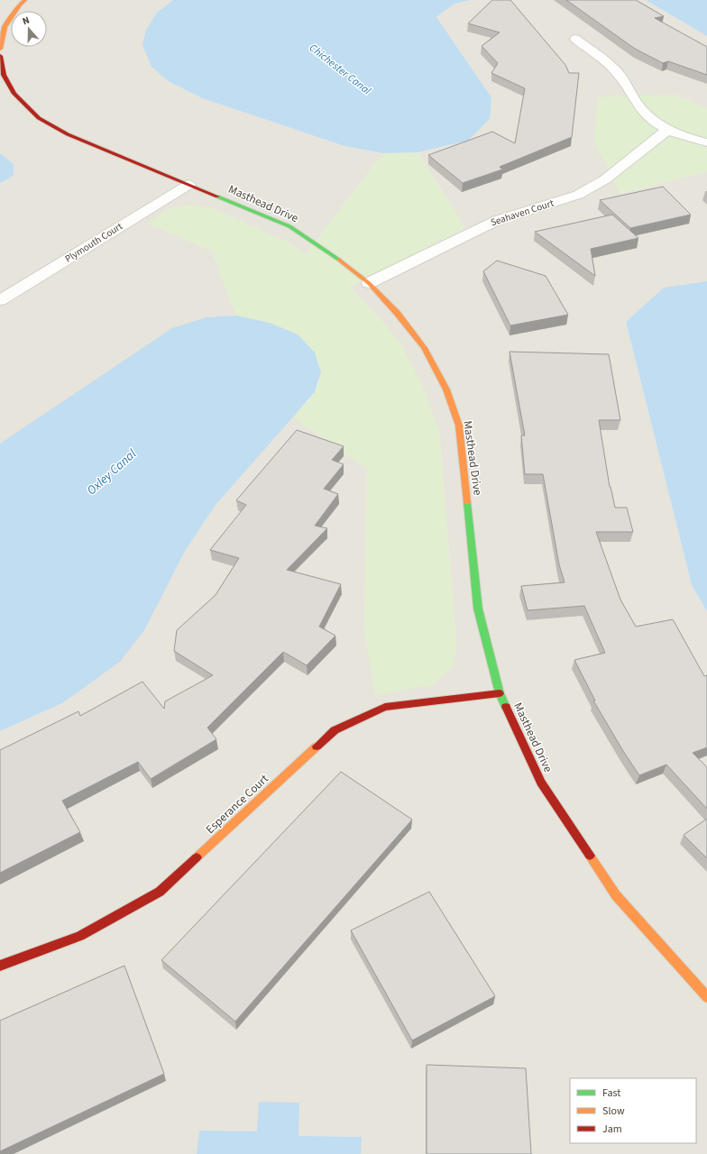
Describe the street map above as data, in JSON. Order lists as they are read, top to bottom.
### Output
{
  "streets": {
    "street": [
      "Masthead Drive",
      "Seahaven Court",
      "Plymouth Court",
      "Esperance Court"
    ]
  },
  "crossings": [
    ["Masthead Drive", "Seahaven Court"],
    ["Masthead Drive", "Plymouth Court"],
    ["Masthead Drive", "Esperance Court"]
  ],
  "water": ["Chichester Canal", "Oxley Canal"],
  "legend": ["Fast", "Slow", "Jam"],
  "north": "top"
}
